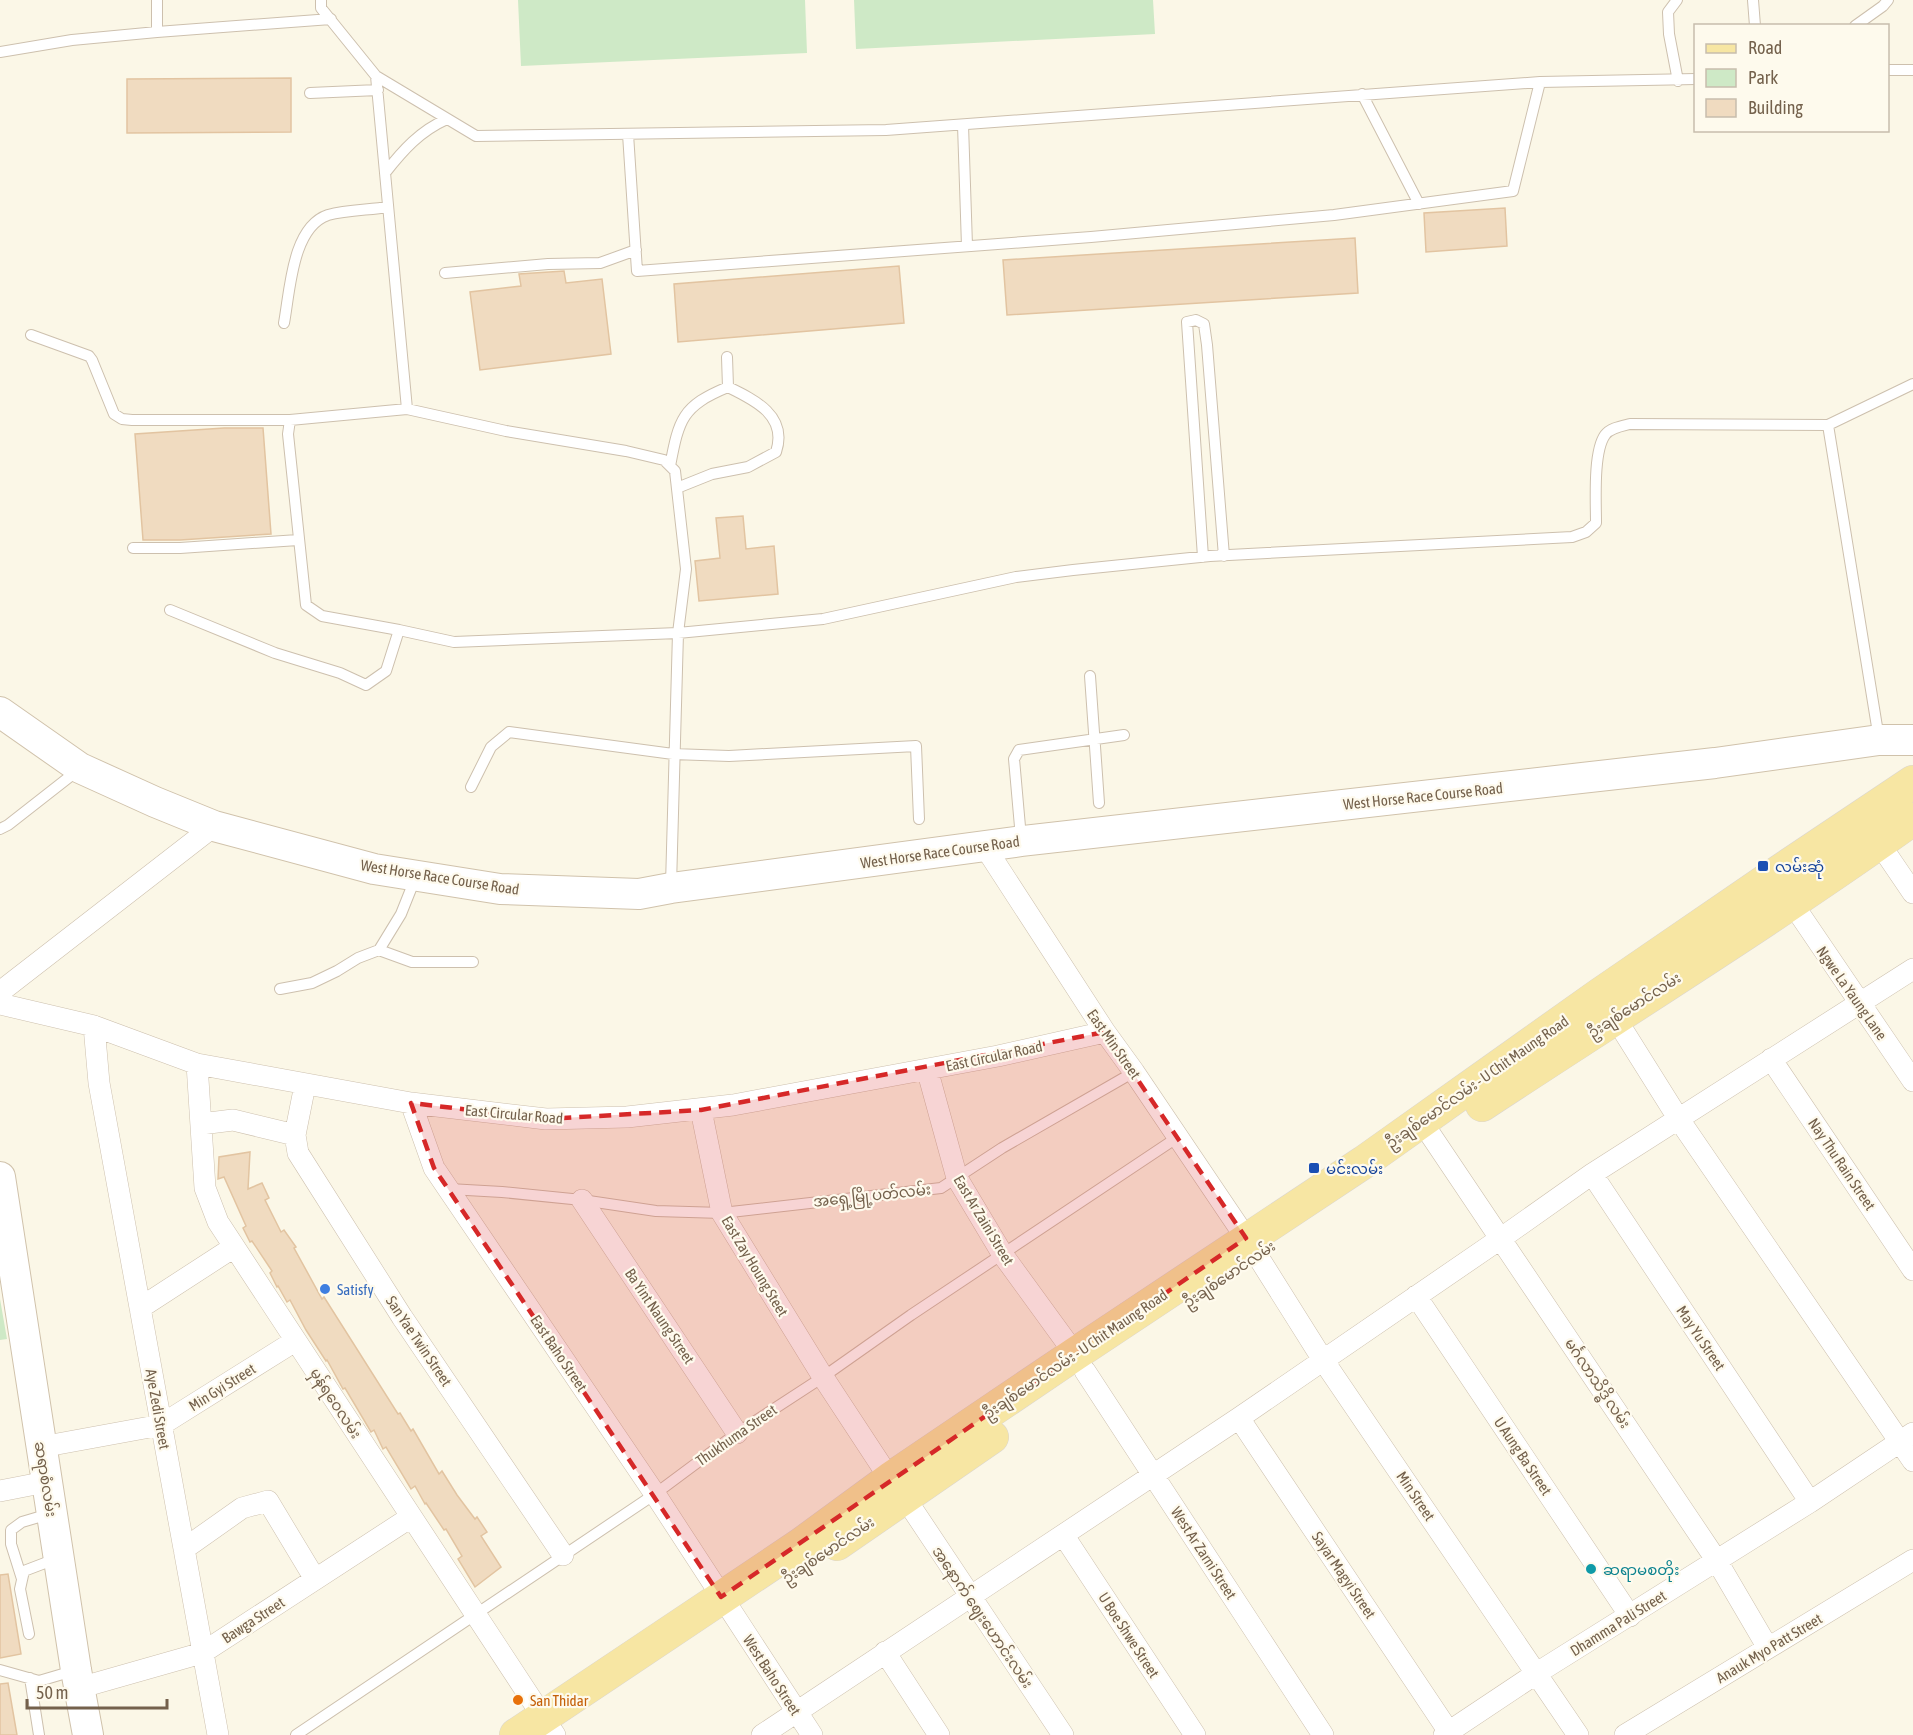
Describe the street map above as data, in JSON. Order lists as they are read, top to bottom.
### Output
{
  "streets": {
    "main road": ["ဦးချစ်မောင်လမ်း"],
    "street": [
      "West Horse Race Course Road",
      "Ngwe La Yaung Lane",
      "East Min Street",
      "East Circular Road",
      "Nay Thu Rain Street",
      "East Ar Zaini Street",
      "East Zay Houng Steet",
      "Ba Yint Naung Street",
      "May Yu Street",
      "San Yae Twin Street",
      "East Baho Street",
      "မင်္ဂလာသိဒ္ဓိ လမ်း",
      "Min Gyi Street",
      "မှန်ရဝေလမ်း",
      "Aye Zedi Street",
      "U Aung Ba Street",
      "ဆရာစံလမ်း",
      "Min Street",
      "West Ar Zarni Street",
      "Sayar Magyi Street",
      "အနောက် ဈေးဟောင်းလမ်း",
      "Bawga Street",
      "Dhamma Pali Street",
      "U Boe Shwe Street",
      "Anauk Myo Patt Street",
      "West Baho Street"
    ],
    "lane": ["အရှေ့မြို့ပတ်လမ်း", "Thukhuma Street"]
  },
  "crossings": [
    ["West Horse Race Course Road", "East Min Street"],
    ["Ngwe La Yaung Lane", "ဦးချစ်မောင်လမ်း"],
    ["ဦးချစ်မောင်လမ်း", "East Min Street"],
    ["ဦးချစ်မောင်လမ်း", "East Ar Zaini Street"],
    ["ဦးချစ်မောင်လမ်း", "East Zay Houng Steet"],
    ["ဦးချစ်မောင်လမ်း", "East Baho Street"],
    ["ဦးချစ်မောင်လမ်း", "မင်္ဂလာသိဒ္ဓိ လမ်း"],
    ["ဦးချစ်မောင်လမ်း", "မှန်ရဝေလမ်း"],
    ["ဦးချစ်မောင်လမ်း", "Min Street"],
    ["ဦးချစ်မောင်လမ်း", "West Ar Zarni Street"],
    ["ဦးချစ်မောင်လမ်း", "အနောက် ဈေးဟောင်းလမ်း"],
    ["ဦးချစ်မောင်လမ်း", "West Baho Street"],
    ["East Min Street", "East Circular Road"],
    ["East Min Street", "အရှေ့မြို့ပတ်လမ်း"],
    ["East Min Street", "Thukhuma Street"],
    ["East Min Street", "Min Street"],
    ["East Circular Road", "East Ar Zaini Street"],
    ["East Circular Road", "East Zay Houng Steet"],
    ["East Circular Road", "San Yae Twin Street"],
    ["East Circular Road", "East Baho Street"],
    ["East Circular Road", "မှန်ရဝေလမ်း"],
    ["East Circular Road", "Aye Zedi Street"],
    ["အရှေ့မြို့ပတ်လမ်း", "East Ar Zaini Street"],
    ["အရှေ့မြို့ပတ်လမ်း", "East Zay Houng Steet"],
    ["အရှေ့မြို့ပတ်လမ်း", "Ba Yint Naung Street"],
    ["အရှေ့မြို့ပတ်လမ်း", "East Baho Street"],
    ["East Ar Zaini Street", "Thukhuma Street"],
    ["East Ar Zaini Street", "West Ar Zarni Street"],
    ["East Zay Houng Steet", "Thukhuma Street"],
    ["East Zay Houng Steet", "အနောက် ဈေးဟောင်းလမ်း"],
    ["Ba Yint Naung Street", "Thukhuma Street"],
    ["May Yu Street", "Dhamma Pali Street"],
    ["San Yae Twin Street", "Thukhuma Street"],
    ["East Baho Street", "Thukhuma Street"],
    ["East Baho Street", "West Baho Street"],
    ["မင်္ဂလာသိဒ္ဓိ လမ်း", "Dhamma Pali Street"],
    ["မင်္ဂလာသိဒ္ဓိ လမ်း", "Anauk Myo Patt Street"],
    ["Min Gyi Street", "မှန်ရဝေလမ်း"],
    ["Min Gyi Street", "Aye Zedi Street"],
    ["Min Gyi Street", "ဆရာစံလမ်း"],
    ["မှန်ရဝေလမ်း", "Thukhuma Street"],
    ["မှန်ရဝေလမ်း", "Bawga Street"],
    ["Aye Zedi Street", "Bawga Street"],
    ["U Aung Ba Street", "Dhamma Pali Street"],
    ["ဆရာစံလမ်း", "Bawga Street"],
    ["Min Street", "Dhamma Pali Street"],
    ["Sayar Magyi Street", "Dhamma Pali Street"]
  ],
  "places": {
    "transit": ["လမ်းဆုံ", "မင်းလမ်း"],
    "other": ["Satisfy", "ဆရာမစတိုး", "San Thidar"]
  },
  "legend": ["Road", "Park", "Building"],
  "scale_bar": "50 m"
}
